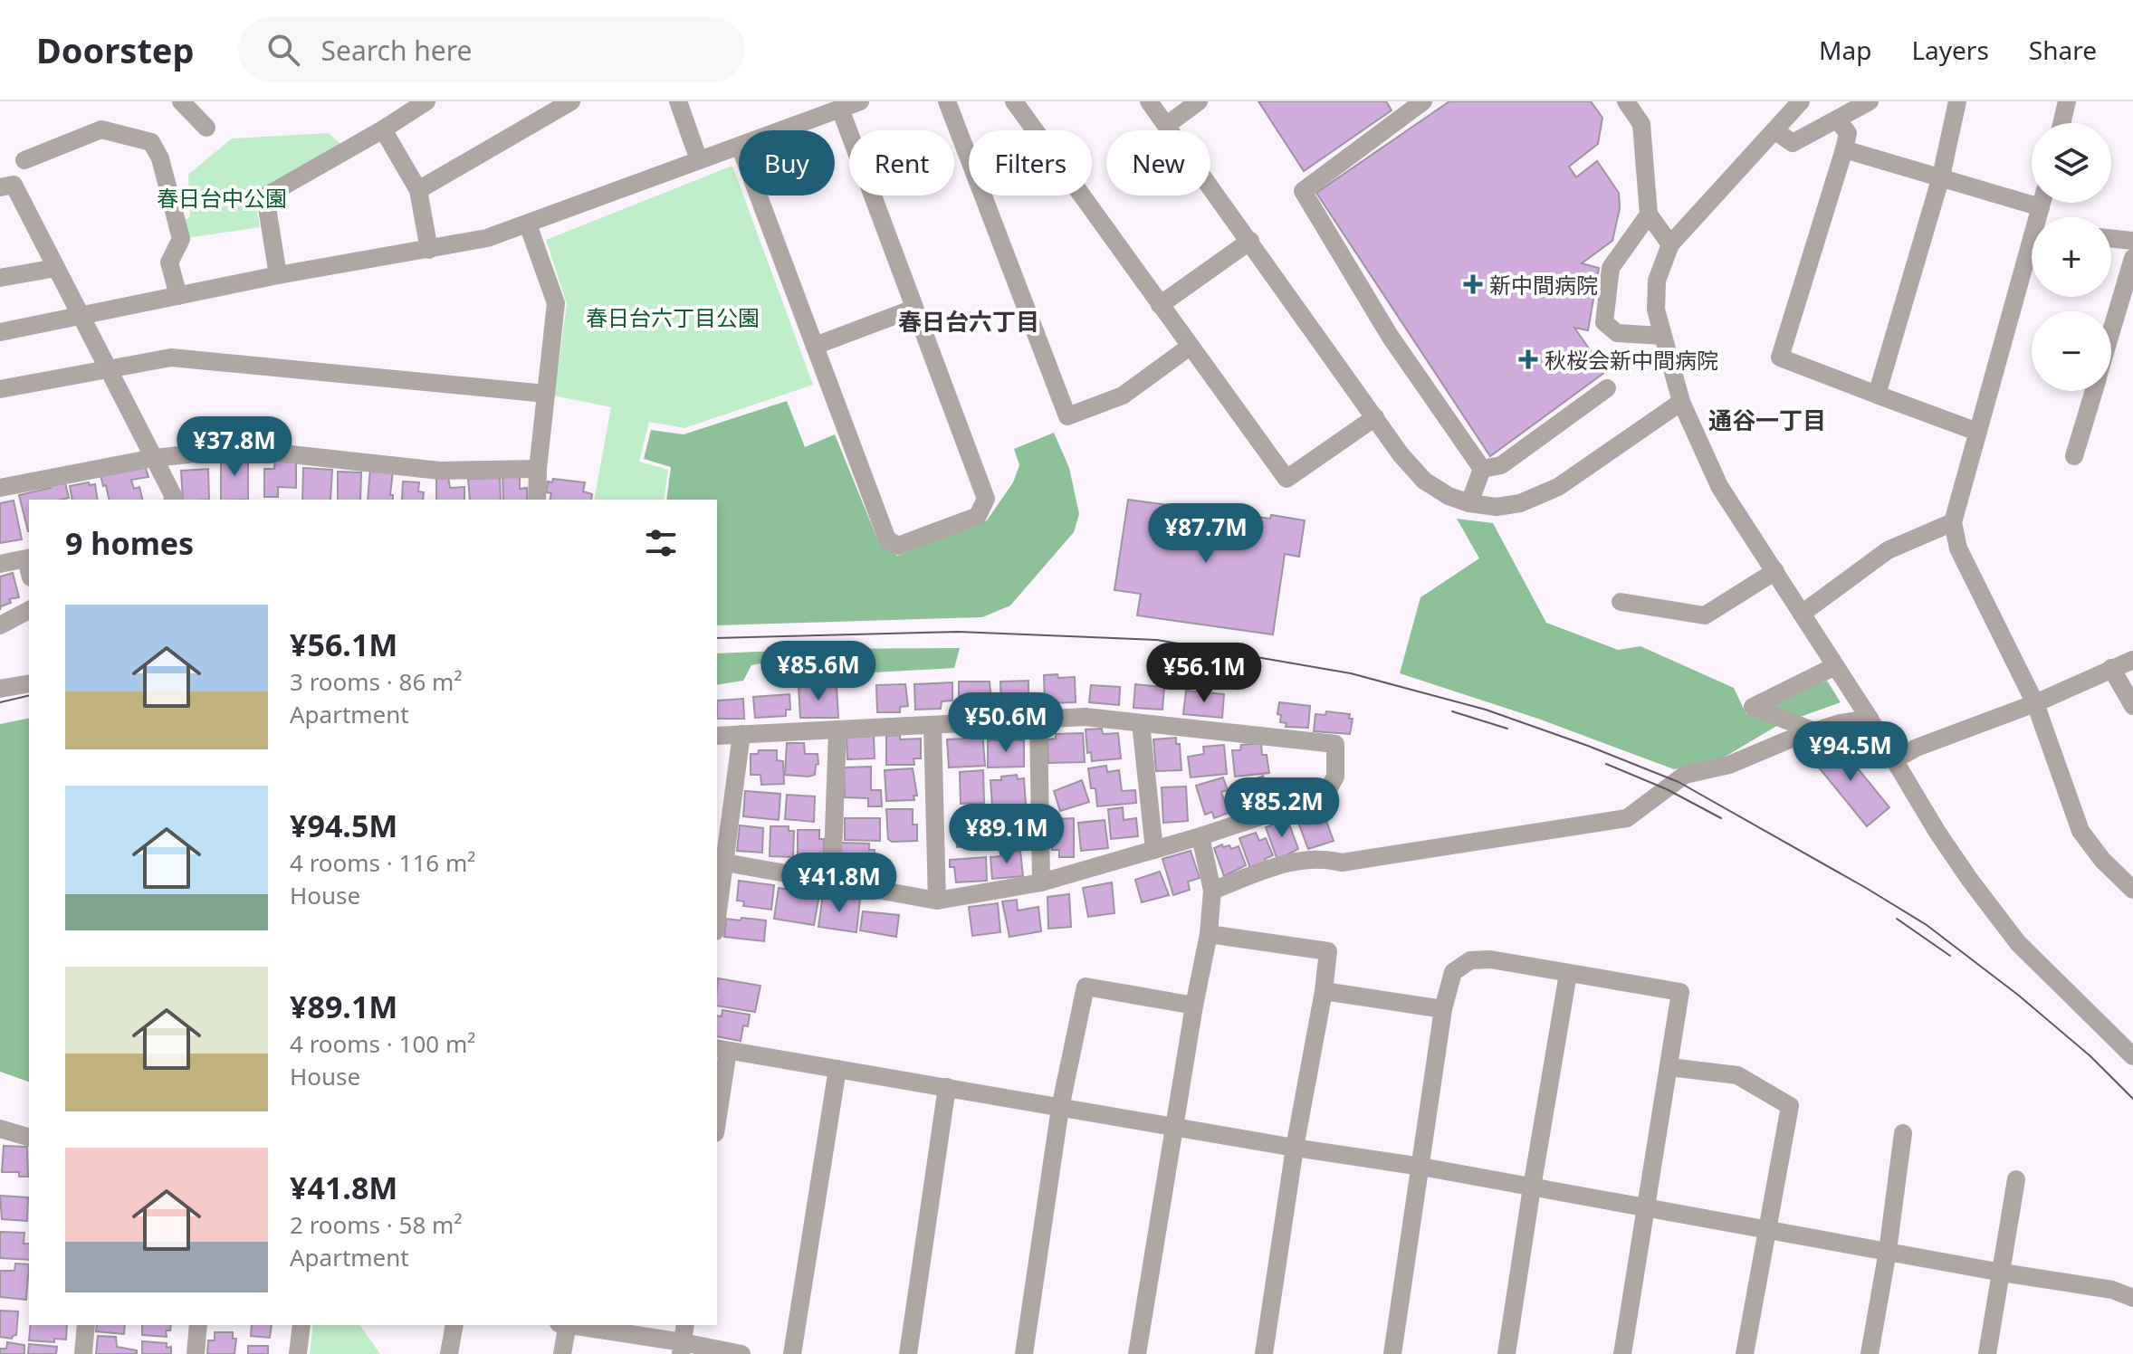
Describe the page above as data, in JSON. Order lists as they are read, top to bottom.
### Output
{
  "districts": ["春日台六丁目", "通谷一丁目"],
  "parks": ["春日台中公園", "春日台六丁目公園"],
  "places": {
    "health": ["新中間病院", "秋桜会新中間病院"]
  },
  "page": {
    "header": "Doorstep",
    "search": "Search here",
    "nav": ["Map", "Layers", "Share"],
    "map_buttons": ["+", "−"],
    "chip": [
      "Buy",
      "Rent",
      "Filters",
      "New"
    ],
    "price": [
      "¥37.8M",
      "¥87.7M",
      "¥85.6M",
      "¥56.1M",
      "¥50.6M",
      "¥94.5M",
      "¥85.2M",
      "¥89.1M",
      "¥41.8M"
    ],
    "heading": "9 homes",
    "list": [
      {
        "name": "¥56.1M",
        "note": "3 rooms · 86 m² · Apartment"
      },
      {
        "name": "¥94.5M",
        "note": "4 rooms · 116 m² · House"
      },
      {
        "name": "¥89.1M",
        "note": "4 rooms · 100 m² · House"
      },
      {
        "name": "¥41.8M",
        "note": "2 rooms · 58 m² · Apartment"
      }
    ]
  }
}
